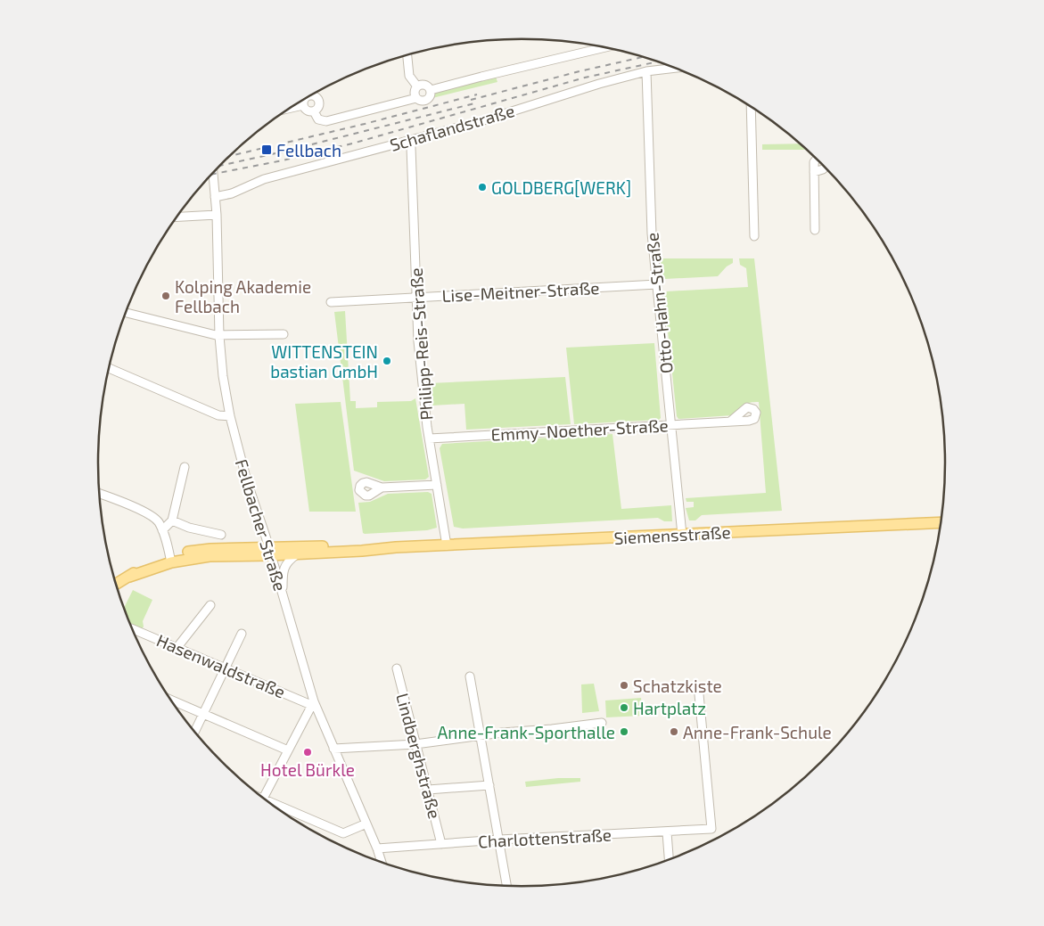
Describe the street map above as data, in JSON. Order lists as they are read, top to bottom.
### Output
{
  "streets": {
    "main road": ["Siemensstraße"],
    "street": [
      "Schaflandstraße",
      "Lise-Meitner-Straße",
      "Otto-Hahn-Straße",
      "Philipp-Reis-Straße",
      "Emmy-Noether-Straße",
      "Fellbacher Straße",
      "Hasenwaldstraße",
      "Lindberghstraße",
      "Charlottenstraße"
    ]
  },
  "crossings": [
    ["Schaflandstraße", "Otto-Hahn-Straße"],
    ["Schaflandstraße", "Philipp-Reis-Straße"],
    ["Schaflandstraße", "Fellbacher Straße"],
    ["Lise-Meitner-Straße", "Otto-Hahn-Straße"],
    ["Lise-Meitner-Straße", "Philipp-Reis-Straße"],
    ["Otto-Hahn-Straße", "Emmy-Noether-Straße"],
    ["Otto-Hahn-Straße", "Siemensstraße"],
    ["Philipp-Reis-Straße", "Emmy-Noether-Straße"],
    ["Philipp-Reis-Straße", "Siemensstraße"],
    ["Fellbacher Straße", "Siemensstraße"],
    ["Fellbacher Straße", "Hasenwaldstraße"],
    ["Fellbacher Straße", "Charlottenstraße"],
    ["Lindberghstraße", "Charlottenstraße"]
  ],
  "places": {
    "transit": ["Fellbach"],
    "other": [
      "GOLDBERG[WERK]",
      "Kolping Akademie Fellbach",
      "WITTENSTEIN bastian GmbH",
      "Schatzkiste",
      "Hartplatz",
      "Anne-Frank-Sporthalle",
      "Anne-Frank-Schule",
      "Hotel Bürkle"
    ]
  }
}
